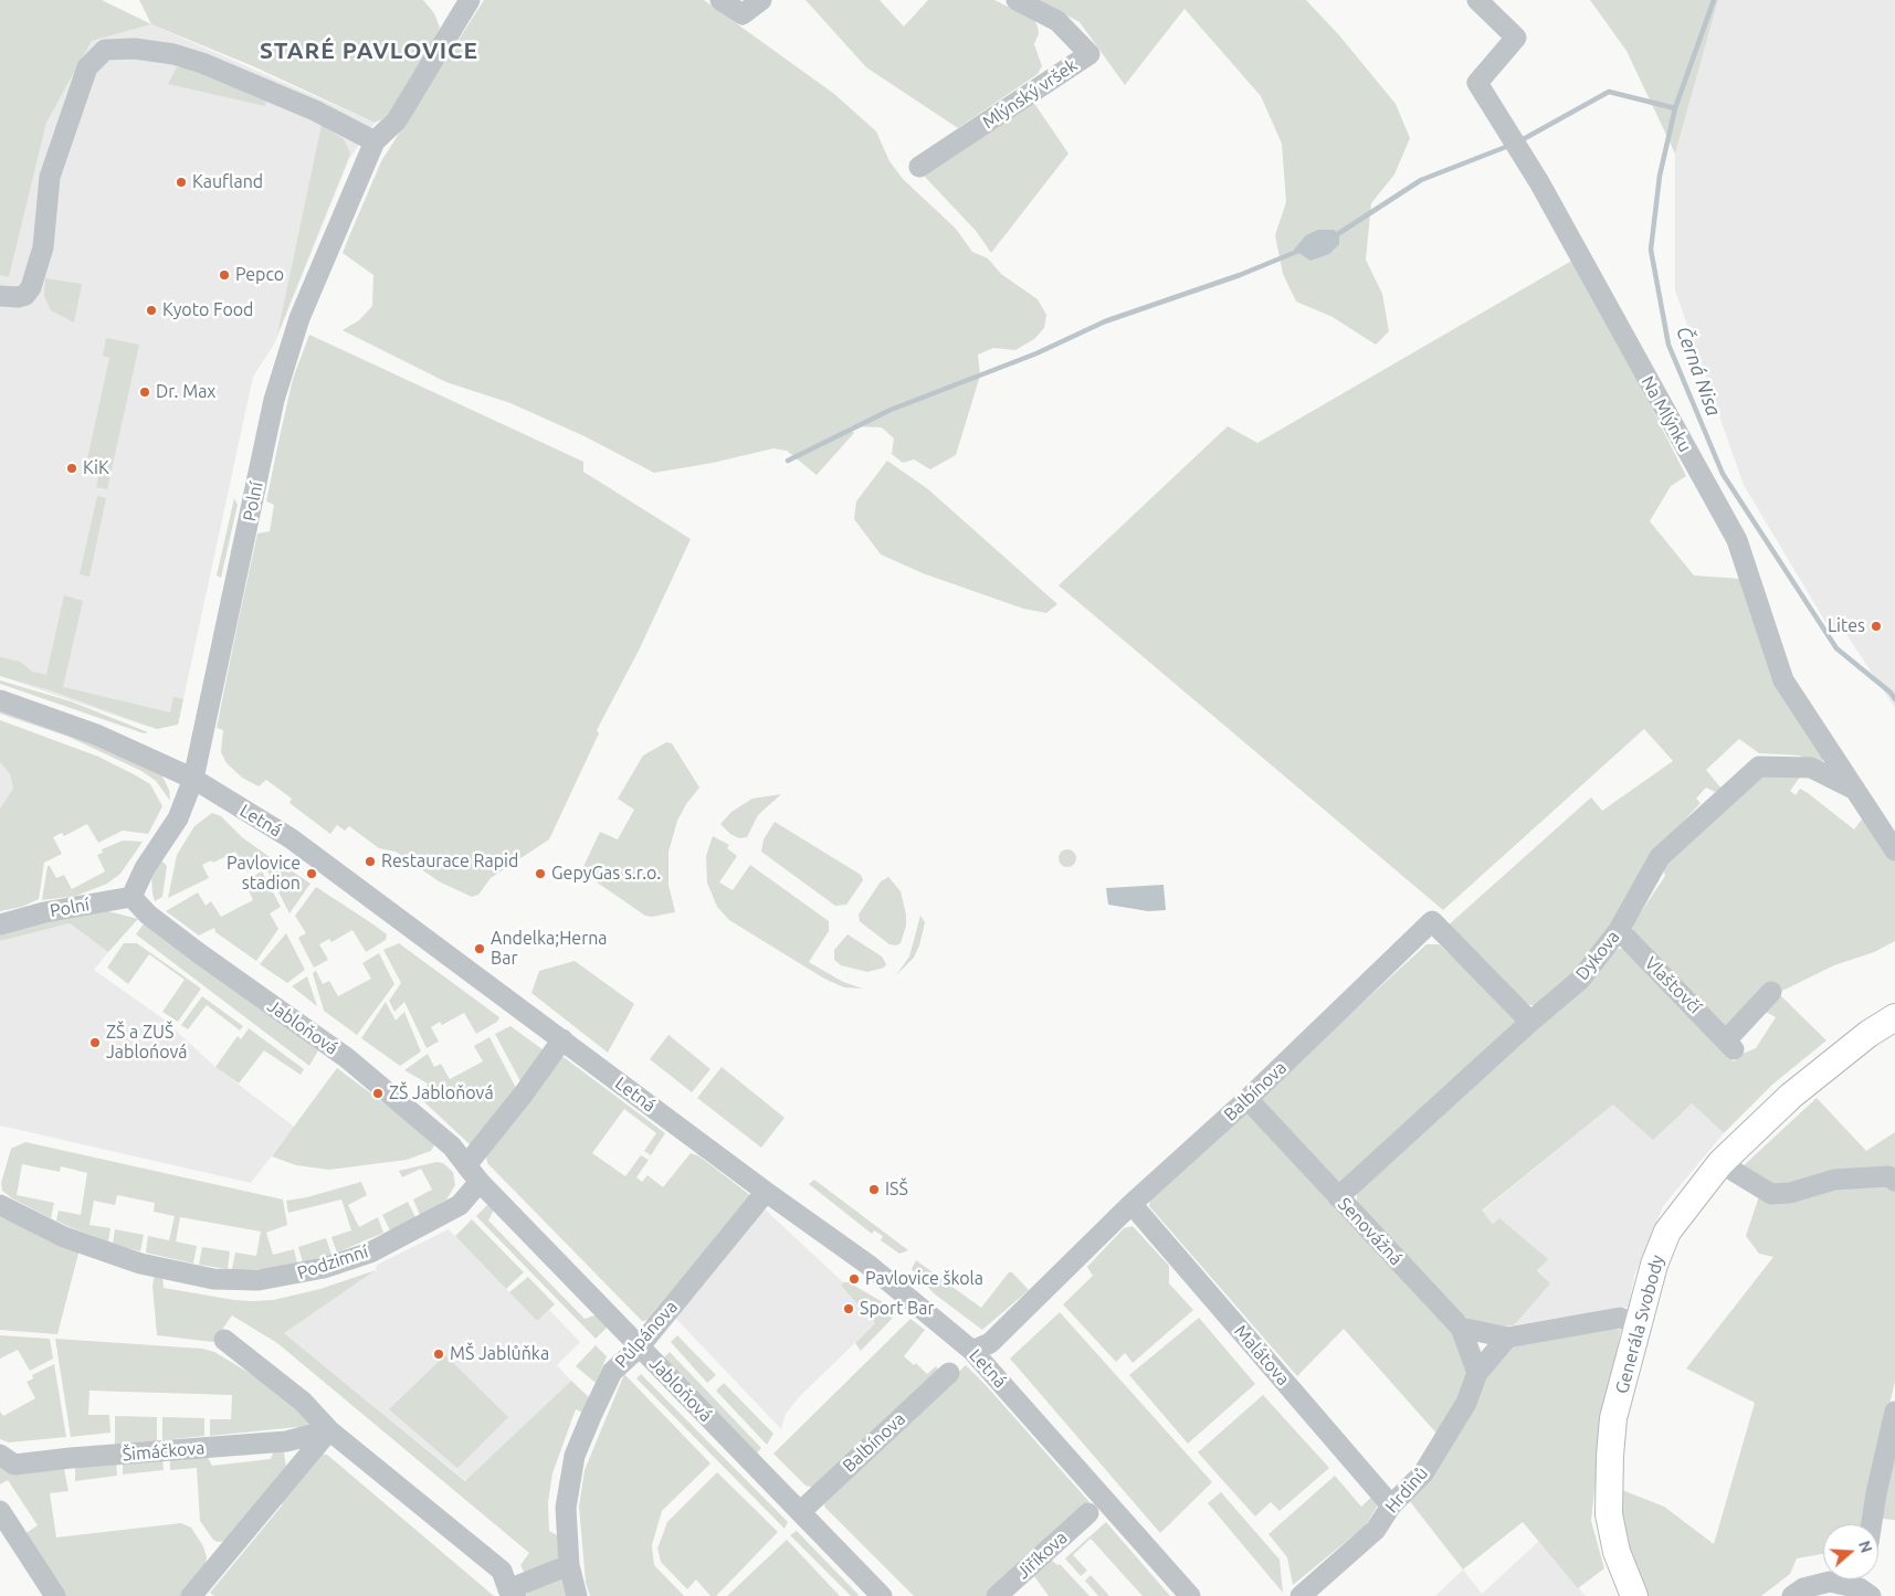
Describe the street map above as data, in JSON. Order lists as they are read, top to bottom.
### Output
{
  "streets": {
    "main road": ["Generála Svobody"],
    "street": [
      "Mlýnský vršek",
      "Na Mlýnku",
      "Polní",
      "Letná",
      "Dykova",
      "Vlaštovčí",
      "Jabloňová",
      "Balbínova",
      "Senovážná",
      "Podzimní",
      "Půlpánova",
      "Malátova",
      "Šimáčkova",
      "Hrdinů",
      "Jiříkova"
    ]
  },
  "crossings": [
    ["Na Mlýnku", "Dykova"],
    ["Polní", "Letná"],
    ["Polní", "Jabloňová"],
    ["Letná", "Balbínova"],
    ["Letná", "Půlpánova"],
    ["Dykova", "Vlaštovčí"],
    ["Dykova", "Balbínova"],
    ["Dykova", "Senovážná"],
    ["Jabloňová", "Balbínova"],
    ["Jabloňová", "Podzimní"],
    ["Jabloňová", "Půlpánova"],
    ["Balbínova", "Senovážná"],
    ["Balbínova", "Malátova"],
    ["Senovážná", "Hrdinů"],
    ["Malátova", "Hrdinů"]
  ],
  "districts": ["STARÉ PAVLOVICE"],
  "water": ["Černá Nisa"],
  "places": [
    "Kaufland",
    "Pepco",
    "Kyoto Food",
    "Dr. Max",
    "KiK",
    "Lites",
    "Restaurace Rapid",
    "Pavlovice stadion",
    "GepyGas s.r.o.",
    "Andelka;Herna Bar",
    "ZŠ a ZUŠ Jablońová",
    "ZŠ Jabloňová",
    "ISŠ",
    "Pavlovice škola",
    "Sport Bar",
    "MŠ Jablůňka"
  ],
  "north": "right"
}
